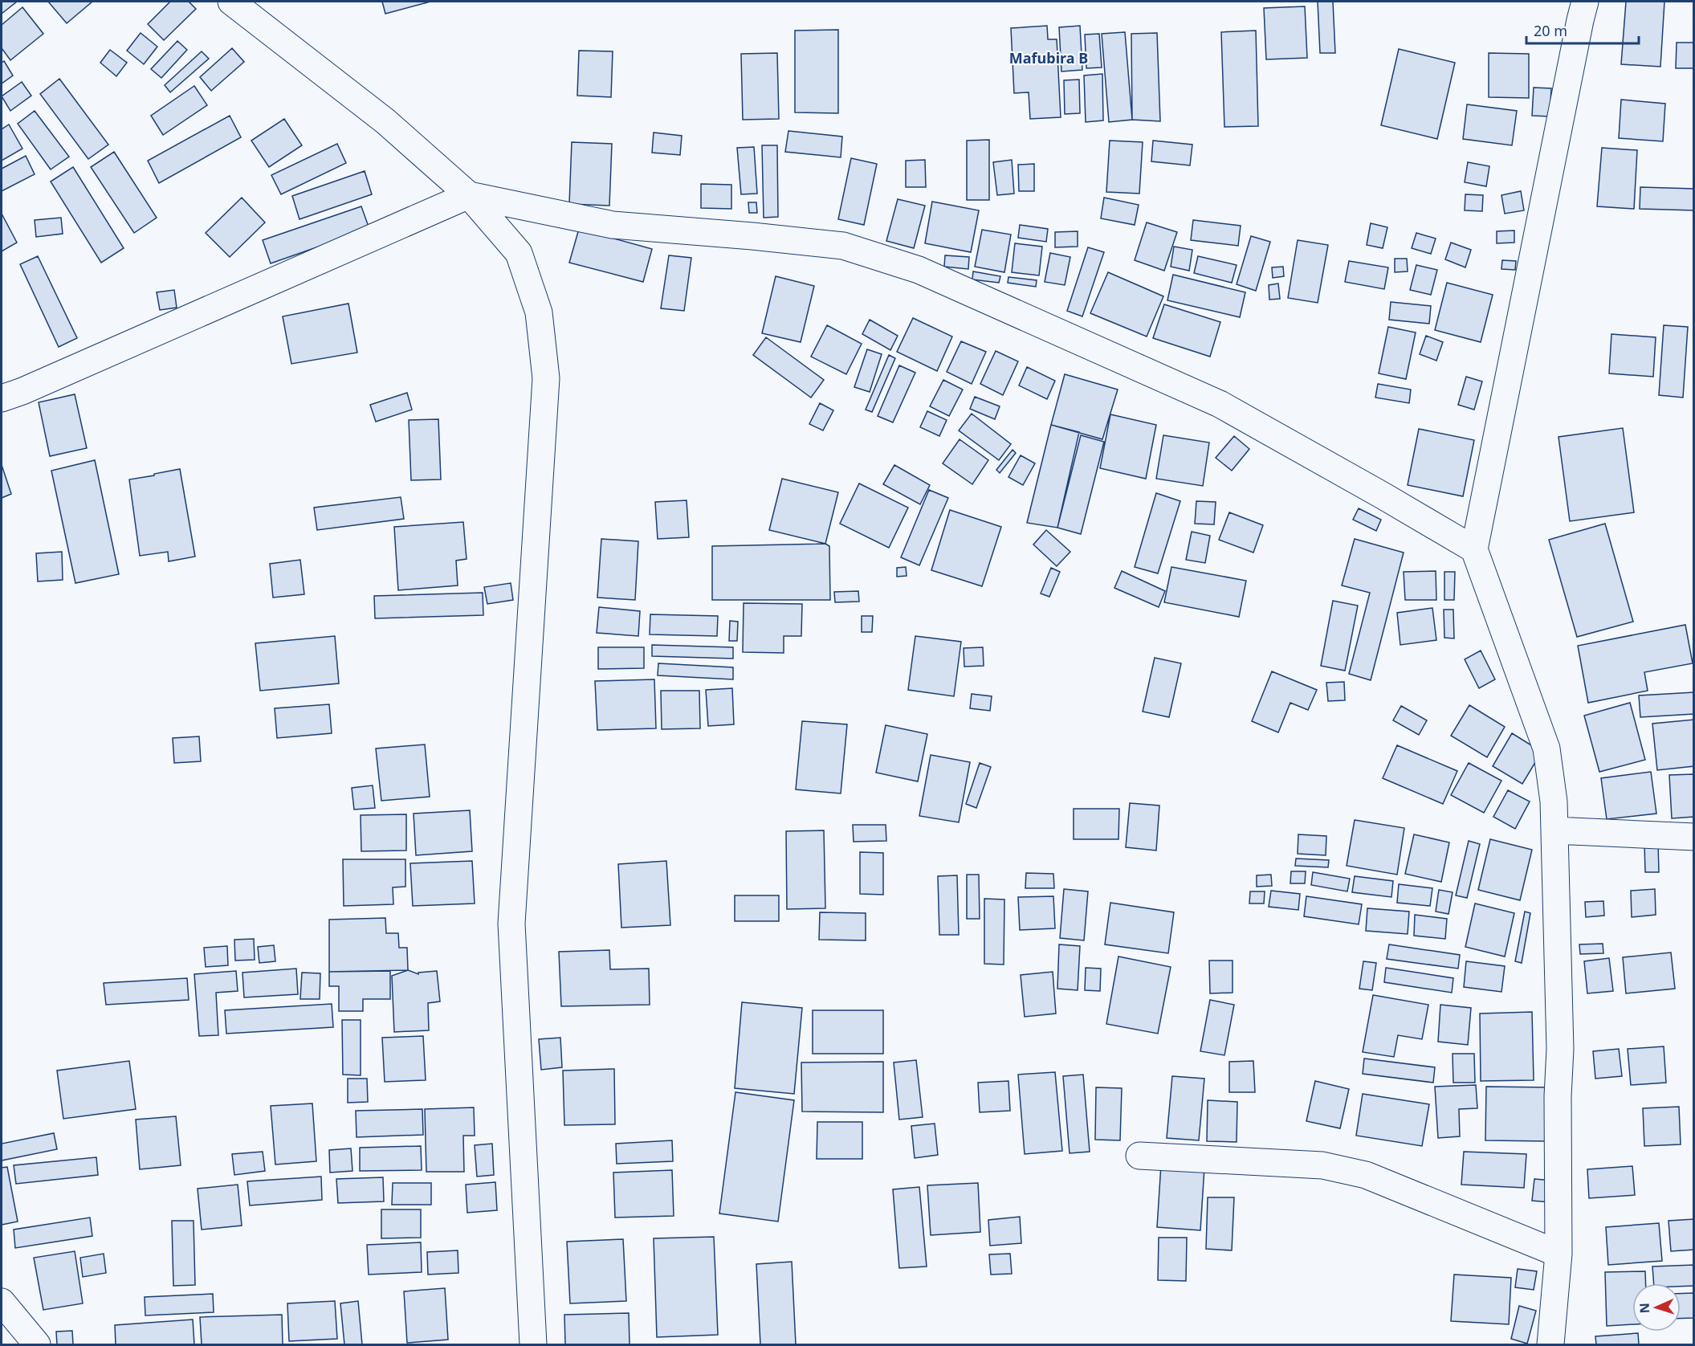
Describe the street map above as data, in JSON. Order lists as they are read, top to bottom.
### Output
{
  "districts": ["Mafubira B"],
  "scale_bar": "20 m",
  "north": "left"
}
